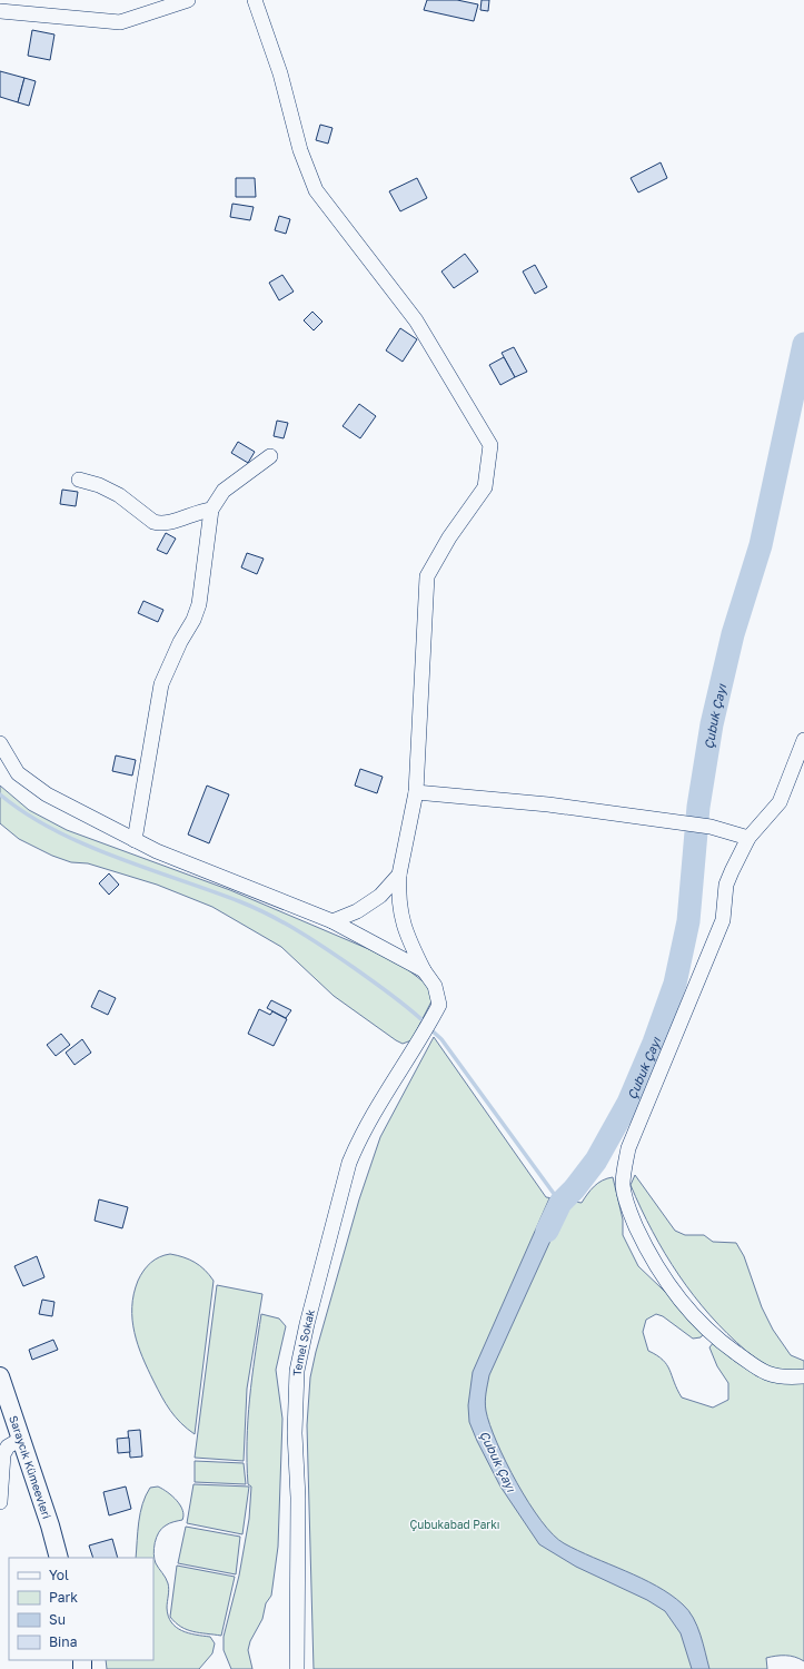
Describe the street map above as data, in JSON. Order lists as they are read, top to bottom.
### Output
{
  "streets": {
    "main road": ["Saraycık Kümeevleri"],
    "street": ["Temel Sokak"]
  },
  "water": ["Çubuk Çayı"],
  "parks": ["Çubukabad Parkı"],
  "legend": [
    "Yol",
    "Park",
    "Su",
    "Bina"
  ]
}
